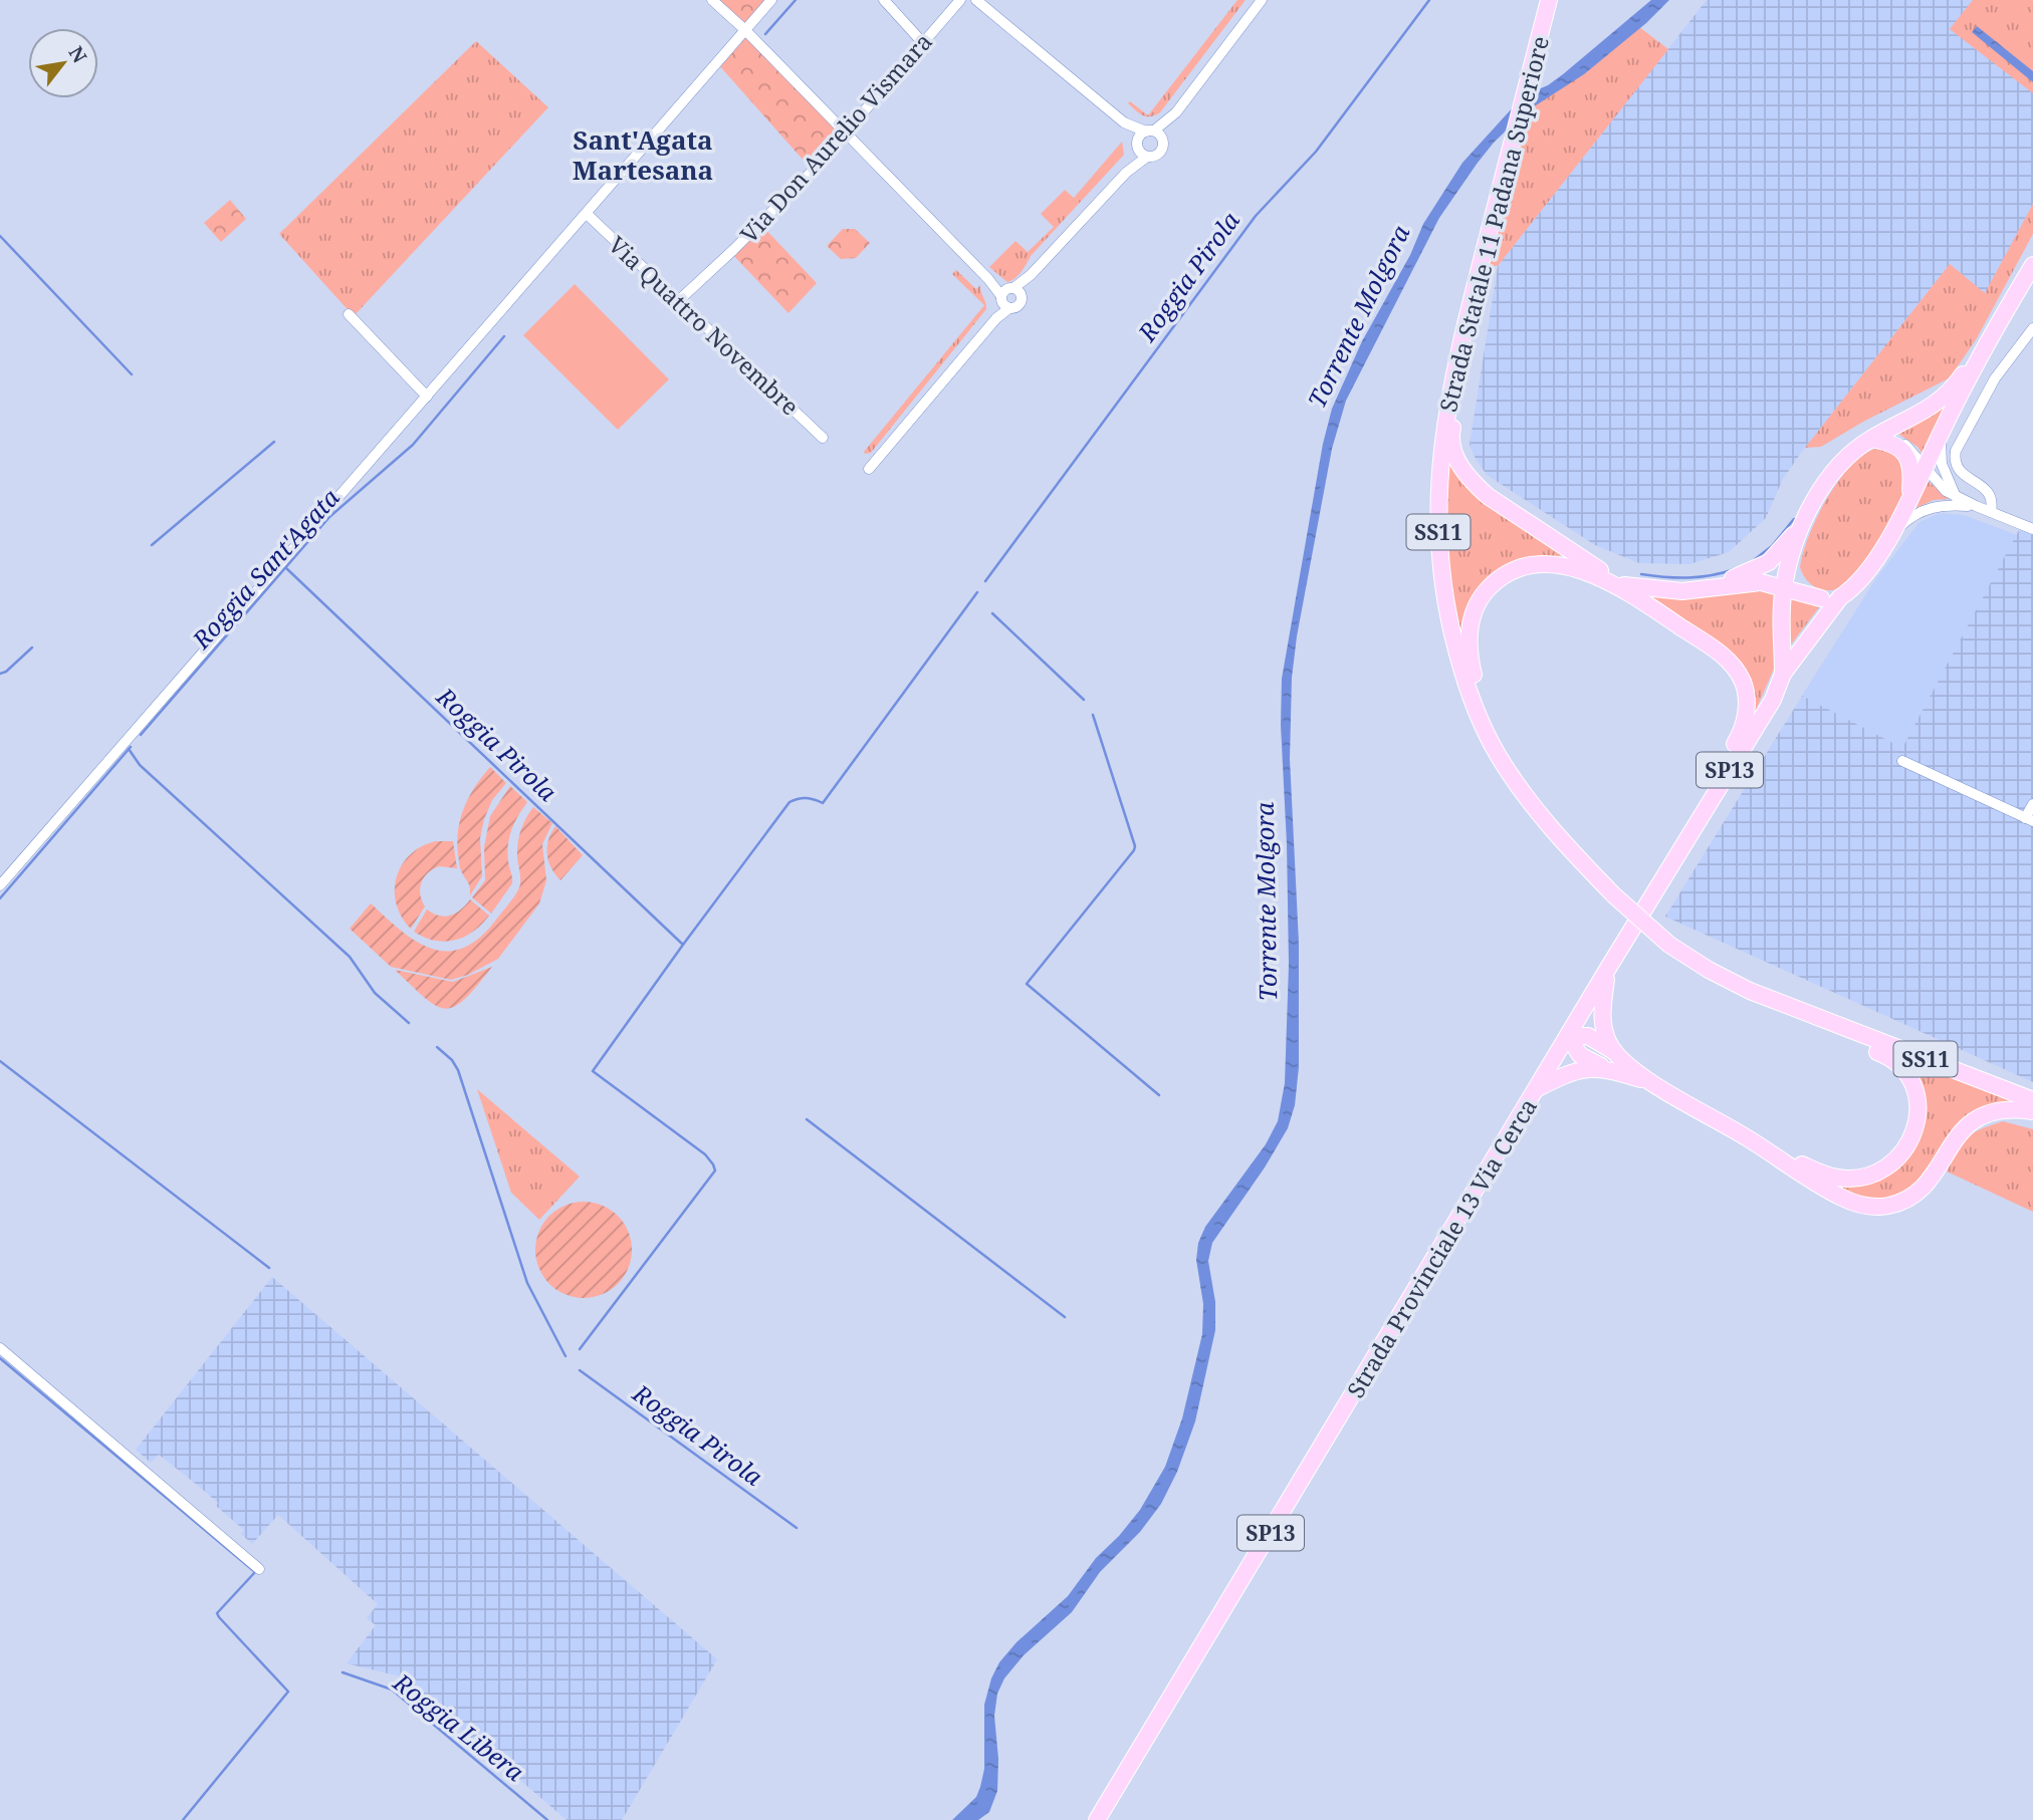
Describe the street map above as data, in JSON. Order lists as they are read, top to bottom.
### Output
{
  "streets": {
    "main road": [
      "Strada Statale 11 Padana Superiore",
      "SS11",
      "SP13",
      "Strada Provinciale 13 Via Cerca"
    ],
    "street": ["Via Don Aurelio Vismara", "Via Quattro Novembre"]
  },
  "crossings": [
    ["Via Don Aurelio Vismara", "Via Quattro Novembre"],
    ["SP13", "Strada Provinciale 13 Via Cerca"]
  ],
  "districts": ["Sant'Agata Martesana"],
  "water": [
    "Roggia Pirola",
    "Torrente Molgora",
    "Roggia Sant'Agata",
    "Roggia Libera"
  ],
  "north": "top right"
}
